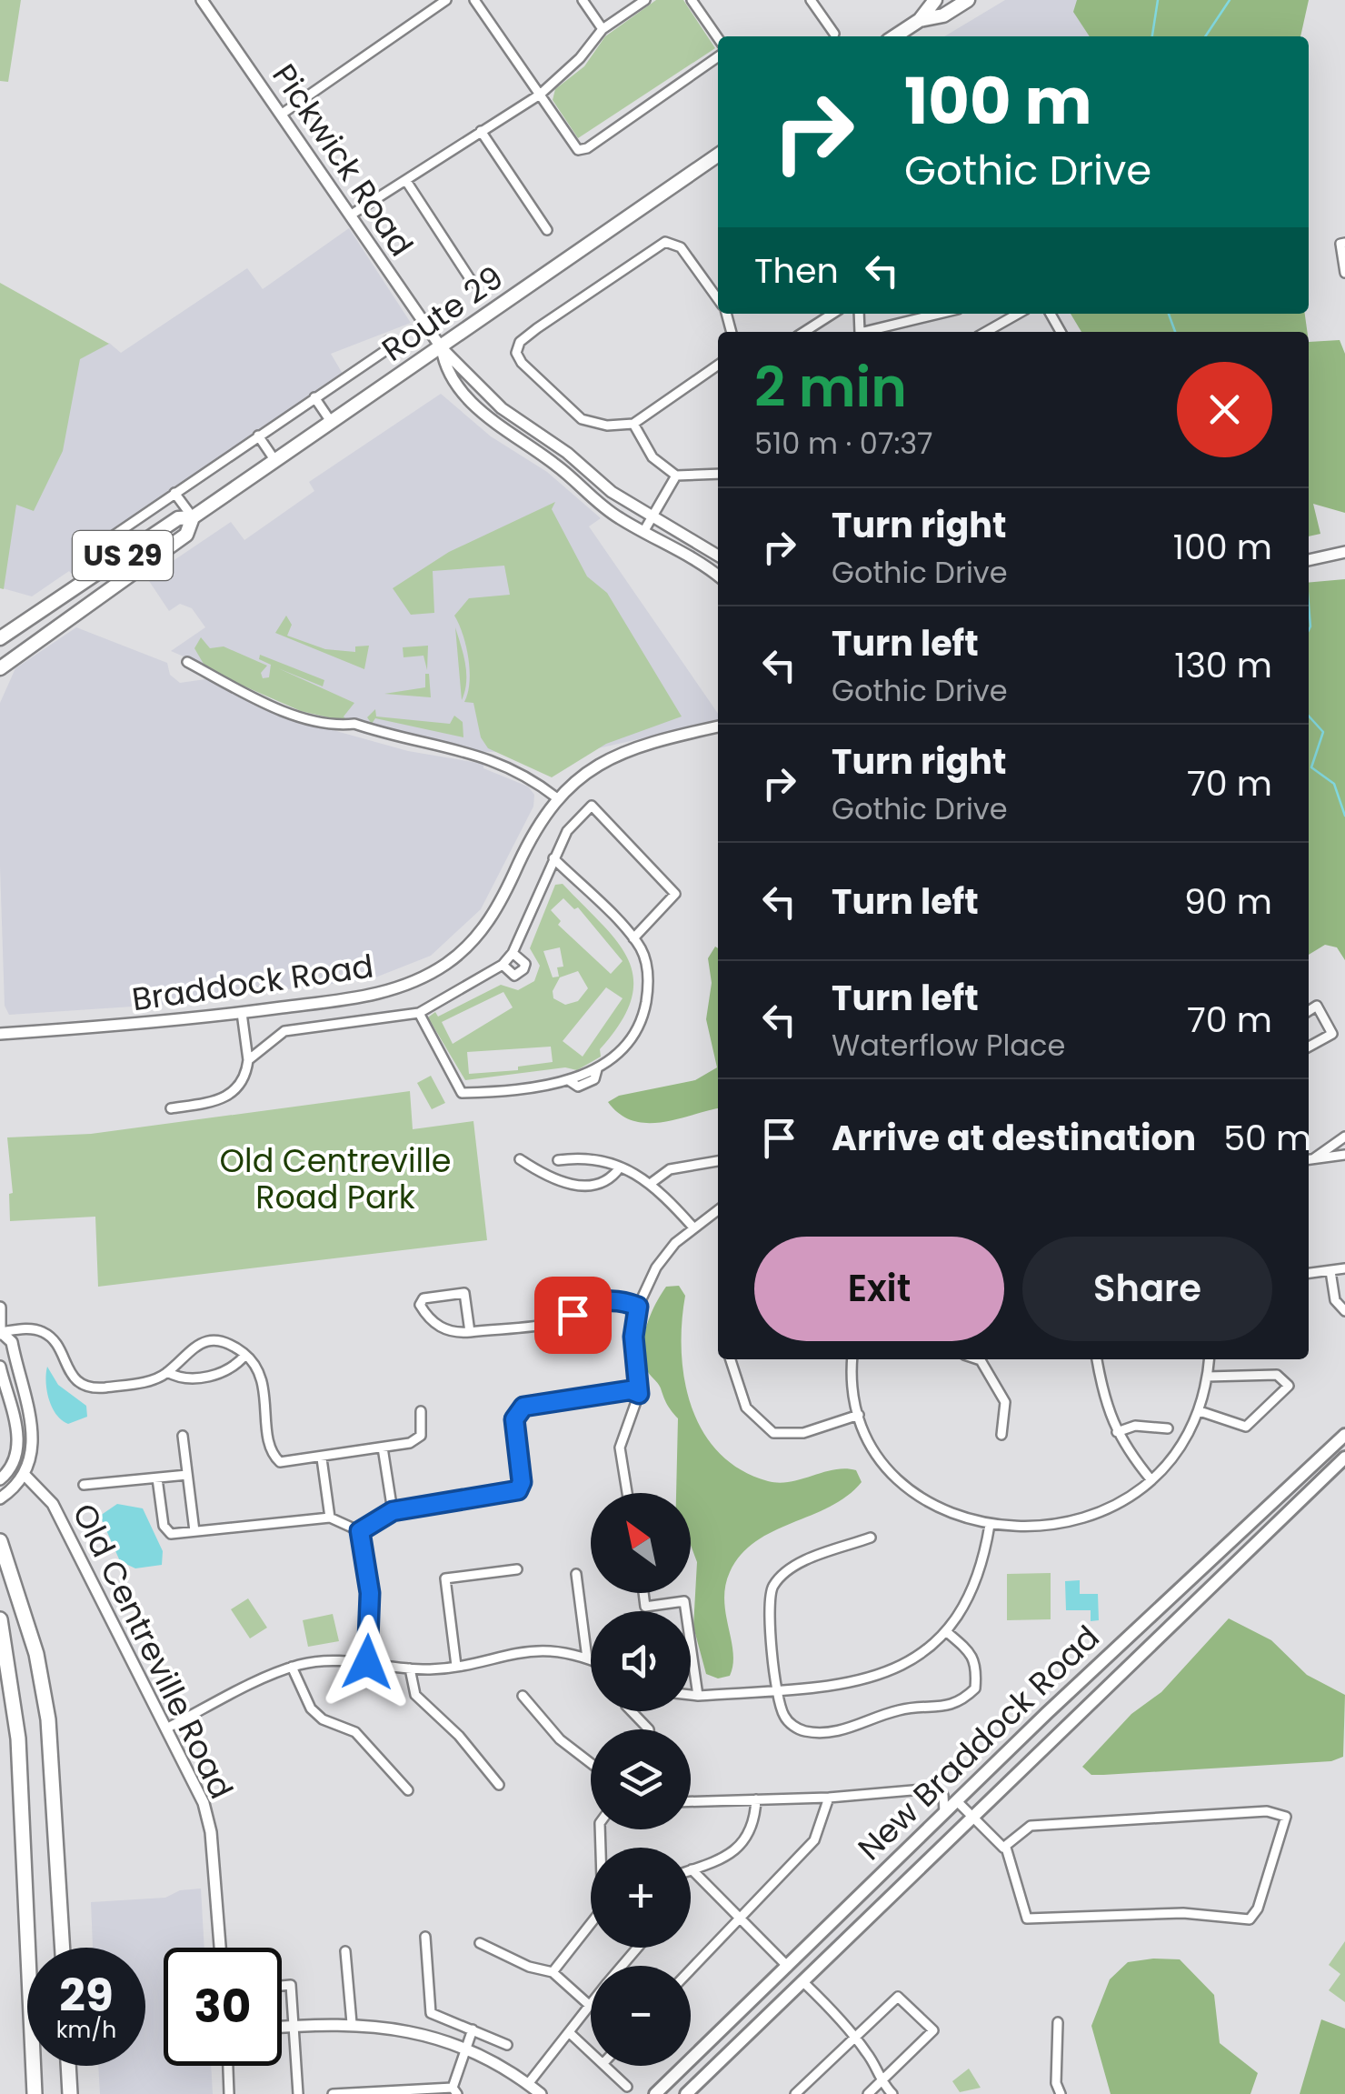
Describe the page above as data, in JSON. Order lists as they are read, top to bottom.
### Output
{
  "streets": {
    "main road": ["Route 29", "US 29", "New Braddock Road"],
    "street": ["Pickwick Road", "Braddock Road", "Old Centreville Road"]
  },
  "crossings": [
    ["Pickwick Road", "Route 29"]
  ],
  "parks": ["Old Centreville Road Park"],
  "north": "top left",
  "page": {
    "turn": ["100 m", "Gothic Drive"],
    "then": "Then",
    "heading": ["2 min", "510 m · 07:37"],
    "list": [
      {
        "name": "Turn right",
        "note": "Gothic Drive",
        "value": "100 m"
      },
      {
        "name": "Turn left",
        "note": "Gothic Drive",
        "value": "130 m"
      },
      {
        "name": "Turn right",
        "note": "Gothic Drive",
        "value": "70 m"
      },
      {
        "name": "Turn left",
        "value": "90 m"
      },
      {
        "name": "Turn left",
        "note": "Waterflow Place",
        "value": "70 m"
      },
      {
        "name": "Arrive at destination",
        "value": "50 m"
      }
    ],
    "buttons": ["Exit", "Share"],
    "map_buttons": ["+", "−"],
    "speed": "29 km/h",
    "limit": "30"
  }
}
